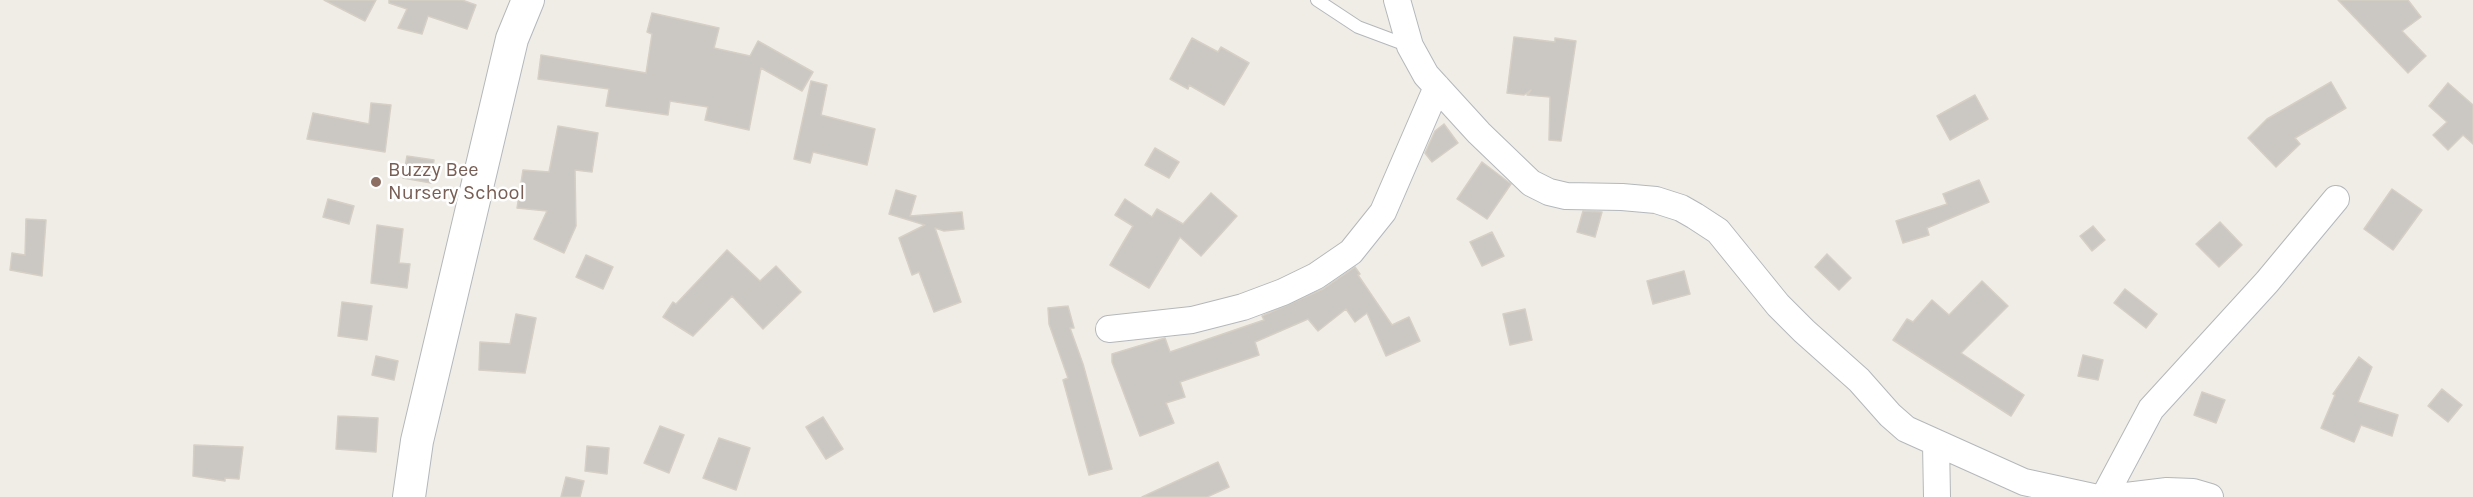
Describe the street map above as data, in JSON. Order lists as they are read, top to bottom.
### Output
{
  "places": ["Buzzy Bee Nursery School"]
}
